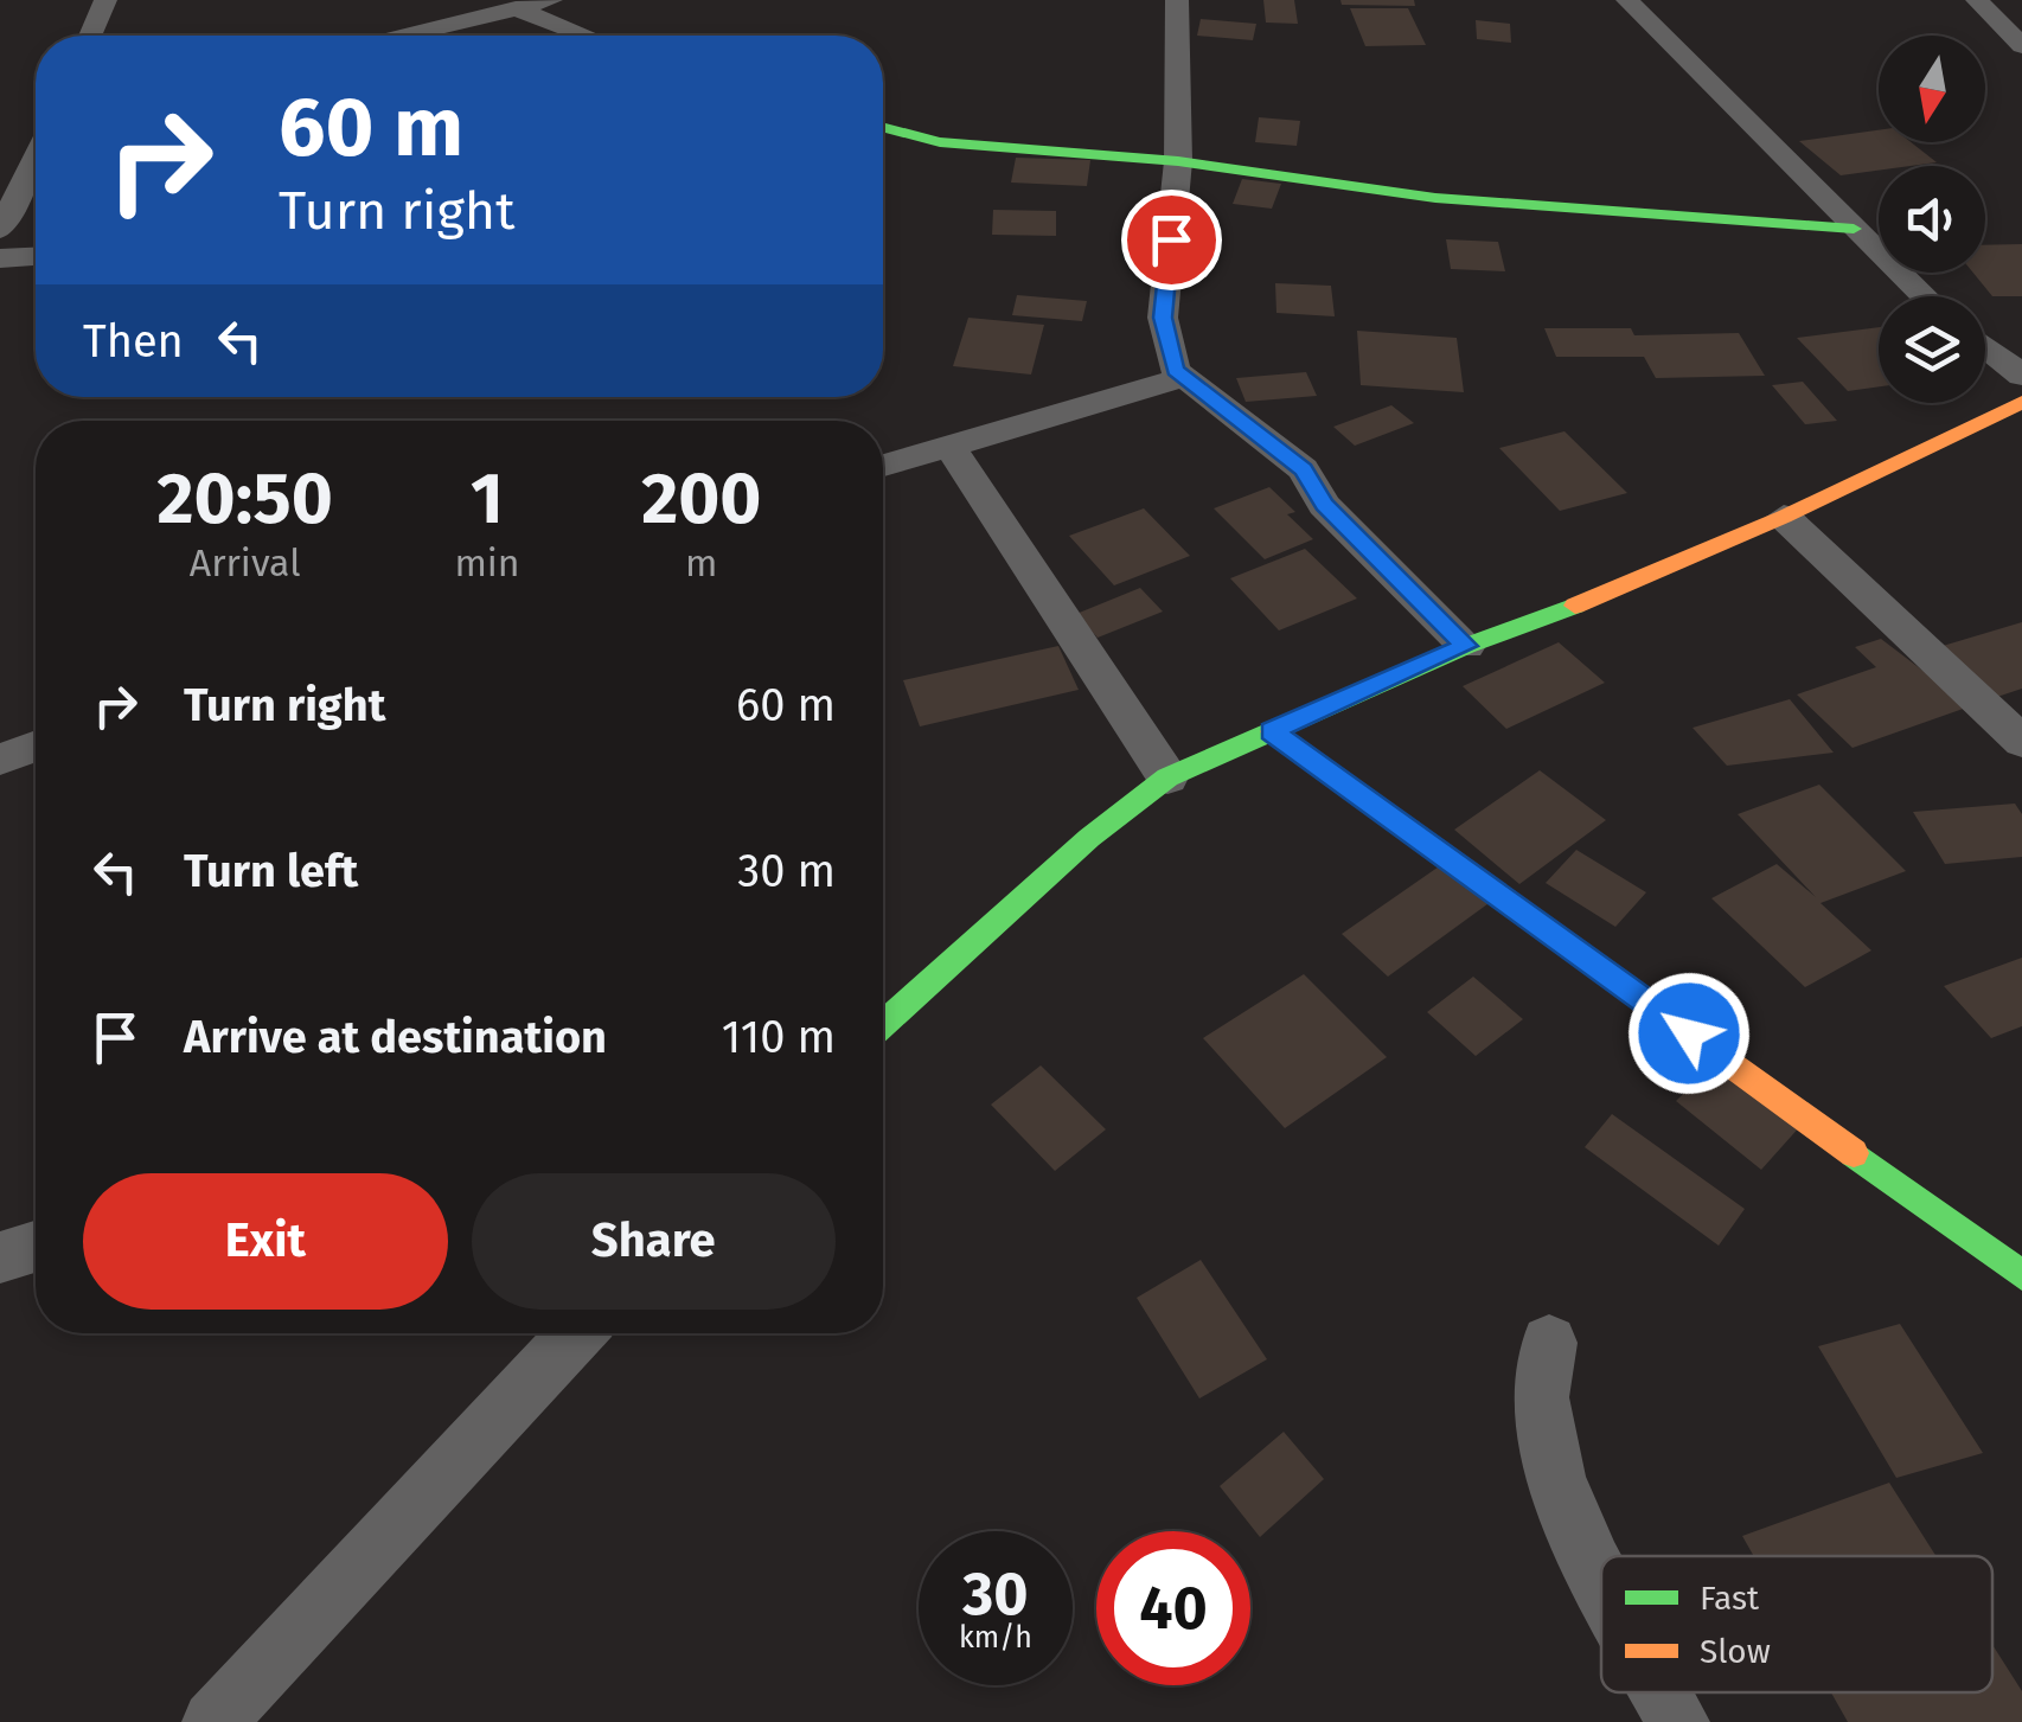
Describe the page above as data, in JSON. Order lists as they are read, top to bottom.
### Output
{
  "legend": ["Fast", "Slow"],
  "north": "bottom",
  "page": {
    "turn": ["60 m", "Turn right"],
    "then": "Then",
    "eta": [
      "20:50",
      "Arrival",
      "1",
      "min",
      "200",
      "m"
    ],
    "list": [
      {
        "name": "Turn right",
        "value": "60 m"
      },
      {
        "name": "Turn left",
        "value": "30 m"
      },
      {
        "name": "Arrive at destination",
        "value": "110 m"
      }
    ],
    "buttons": ["Exit", "Share"],
    "speed": "30 km/h",
    "limit": "40"
  }
}
